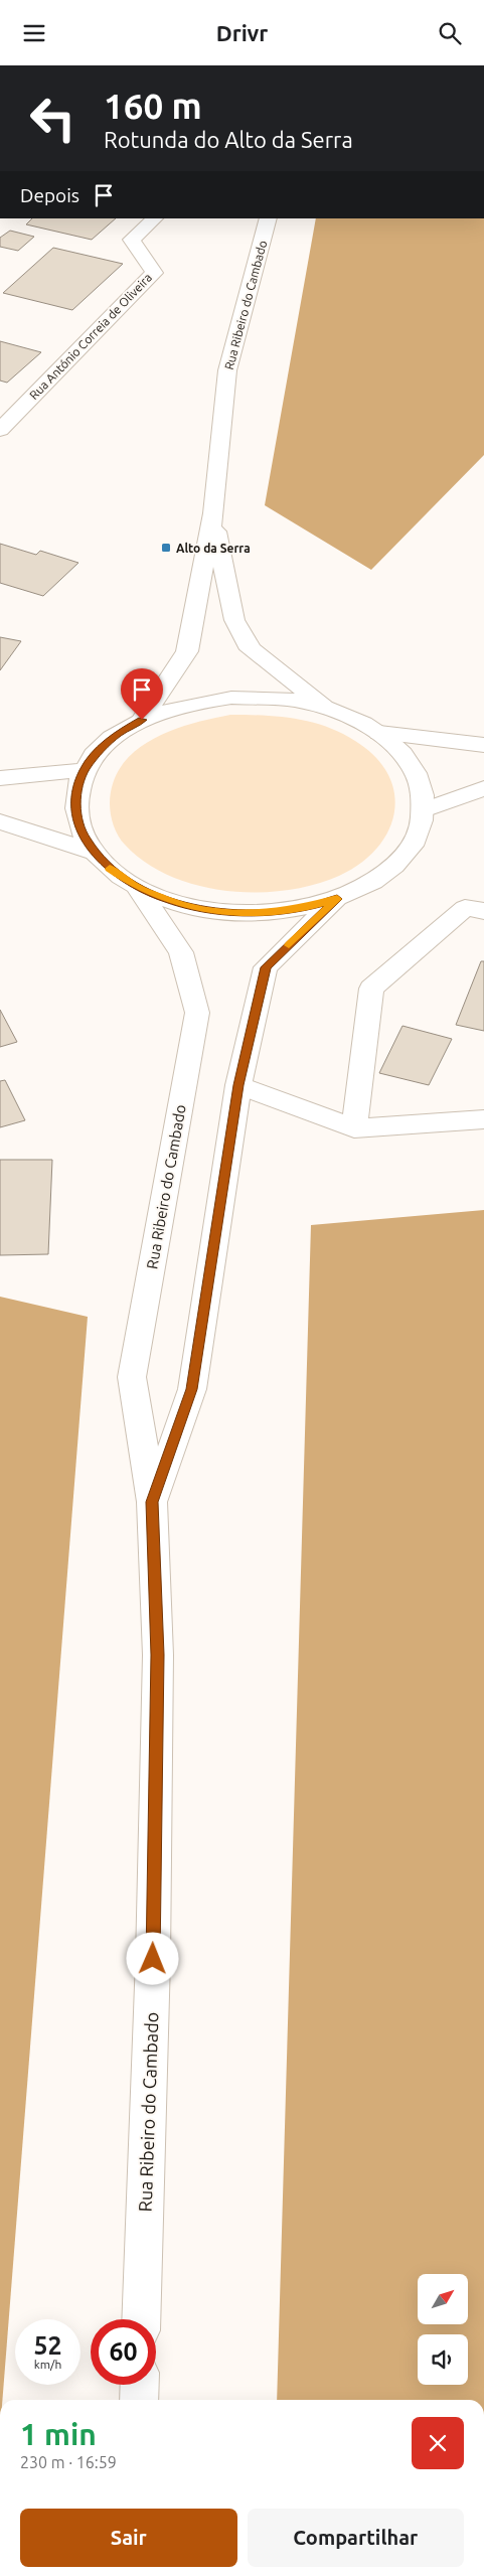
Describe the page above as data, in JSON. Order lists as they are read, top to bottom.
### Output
{
  "streets": {
    "main road": ["Rua Ribeiro do Cambado", "Rua António Correia de Oliveira"]
  },
  "places": {
    "transit": ["Alto da Serra"]
  },
  "north": "top right",
  "page": {
    "header": "Drivr",
    "turn": ["160 m", "Rotunda do Alto da Serra"],
    "then": "Depois",
    "speed": "52 km/h",
    "limit": "60",
    "heading": ["1 min", "230 m · 16:59"],
    "buttons": ["Sair", "Compartilhar"]
  }
}
